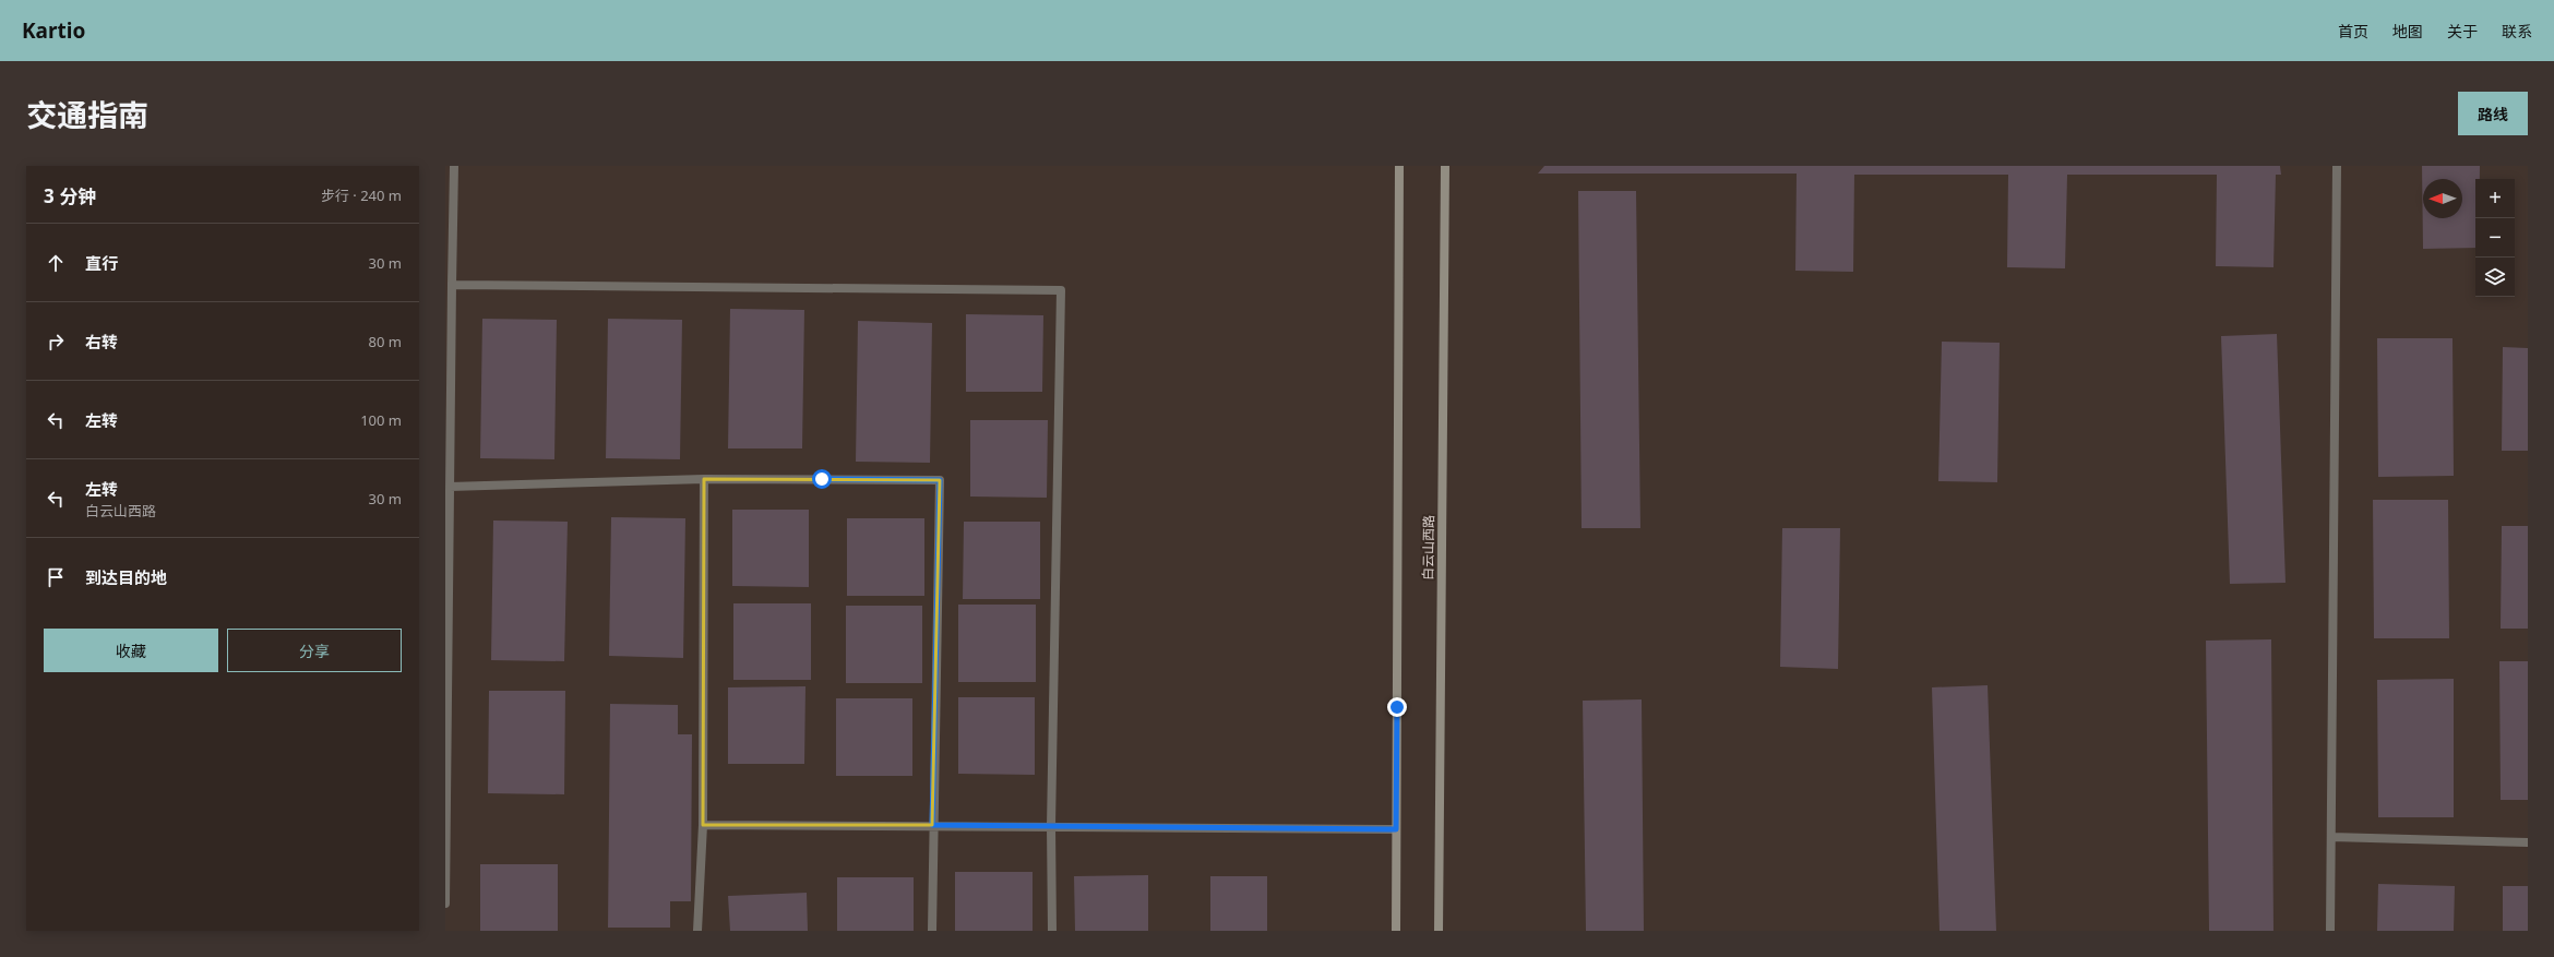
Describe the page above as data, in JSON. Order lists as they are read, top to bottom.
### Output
{
  "streets": {
    "main road": ["白云山西路"]
  },
  "north": "left",
  "page": {
    "header": "Kartio",
    "nav": [
      "首页",
      "地图",
      "关于",
      "联系"
    ],
    "title": "交通指南",
    "buttons": [
      "路线",
      ["收藏", "分享"]
    ],
    "heading": ["3 分钟", "步行 · 240 m"],
    "map_buttons": ["+", "−"],
    "list": [
      ["直行", "30 m"],
      ["右转", "80 m"],
      ["左转", "100 m"],
      ["左转", "白云山西路", "30 m"],
      "到达目的地"
    ]
  }
}
